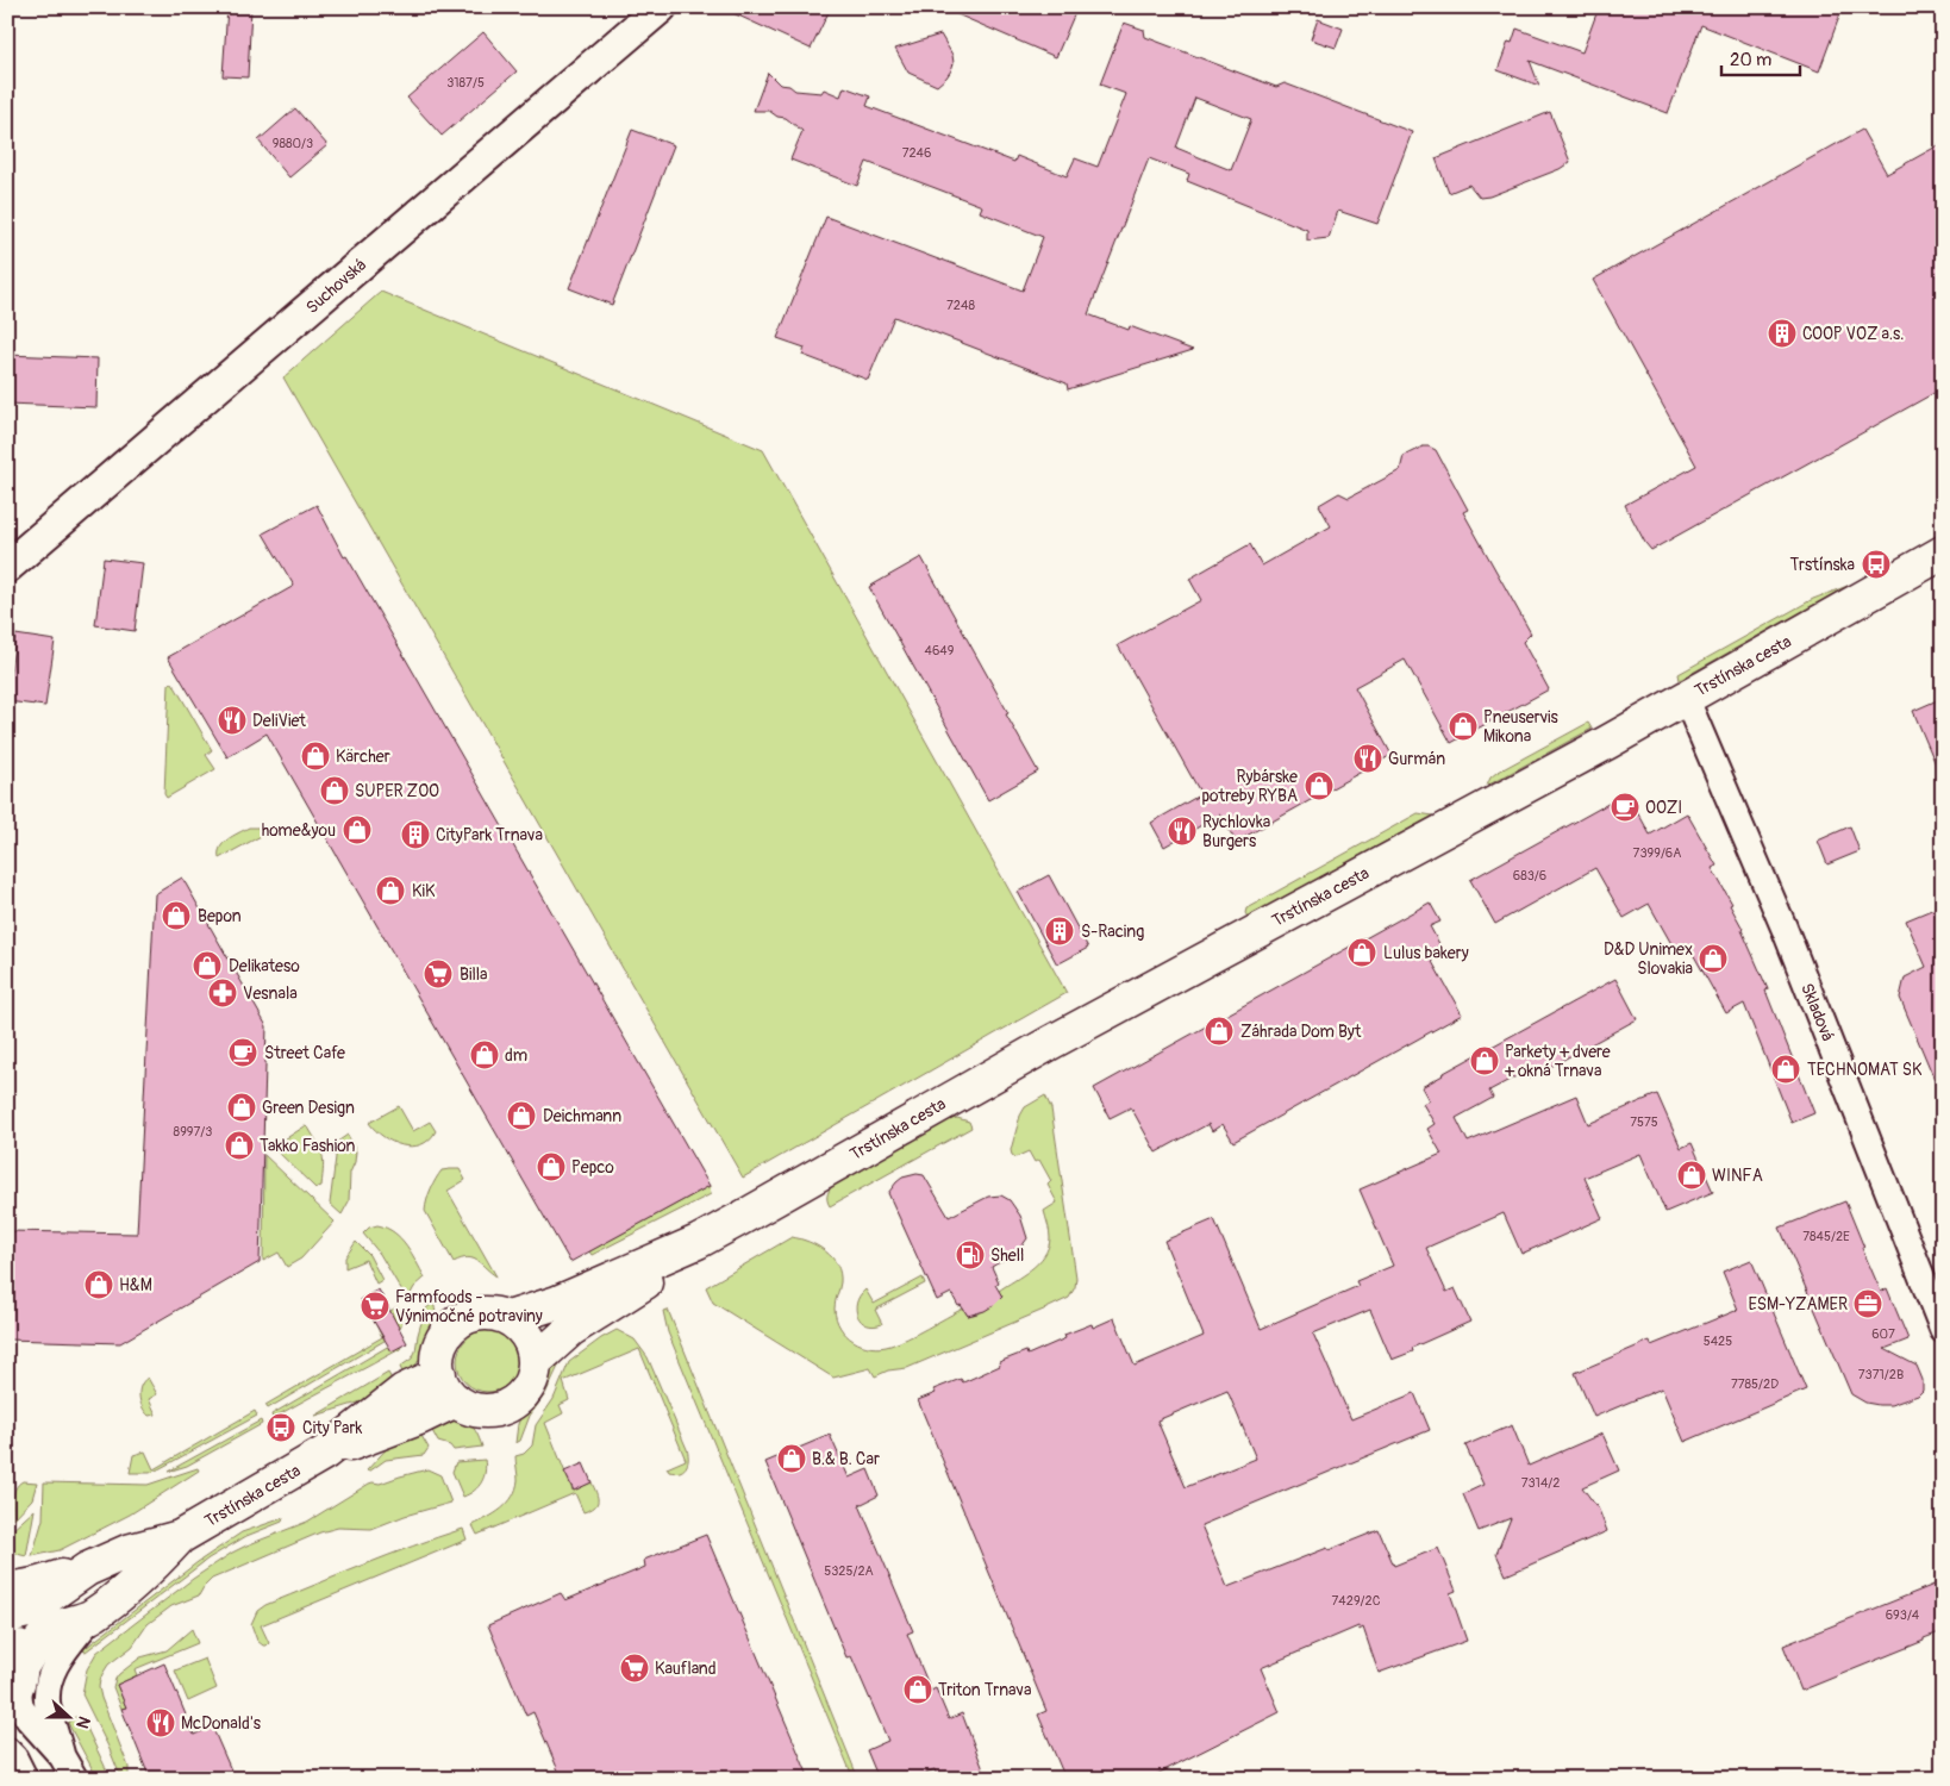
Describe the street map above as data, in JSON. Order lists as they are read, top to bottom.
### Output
{
  "streets": {
    "main road": ["Trstínska cesta"],
    "street": ["Suchovská", "Skladová"]
  },
  "crossings": [
    ["Trstínska cesta", "Skladová"]
  ],
  "places": {
    "building": ["COOP VOZ a.s.", "CityPark Trnava", "S-Racing"],
    "bus stop": ["Trstínska", "City Park"],
    "restaurant": [
      "DeliViet",
      "Gurmán",
      "Rychlovka Burgers",
      "McDonald's"
    ],
    "shop": [
      "Pneuservis Mikona",
      "Kärcher",
      "Rybárske potreby RYBA",
      "SUPER ZOO",
      "home&you",
      "KiK",
      "Bepon",
      "Lulus bakery",
      "D&D Unimex Slovakia",
      "Delikateso",
      "Záhrada Dom Byt",
      "dm",
      "Parkety + dvere + okná Trnava",
      "TECHNOMAT SK",
      "Green Design",
      "Deichmann",
      "Takko Fashion",
      "Pepco",
      "WINFA",
      "H&M",
      "B.& B. Car",
      "Triton Trnava"
    ],
    "cafe": ["OOZI", "Street Cafe"],
    "supermarket": ["Billa", "Farmfoods - Výnimočné potraviny", "Kaufland"],
    "pharmacy": ["Vesnala"],
    "fuel station": ["Shell"],
    "office": ["ESM-YZAMER"]
  },
  "house_numbers": [
    "3187/5",
    "9880/3",
    "7246",
    "7248",
    "4649",
    "7399/6A",
    "683/6",
    "7575",
    "8997/3",
    "7845/2E",
    "607",
    "5425",
    "7371/2B",
    "7785/2D",
    "7314/2",
    "5325/2A",
    "7429/2C",
    "693/4"
  ],
  "scale_bar": "20 m",
  "north": "right"
}
